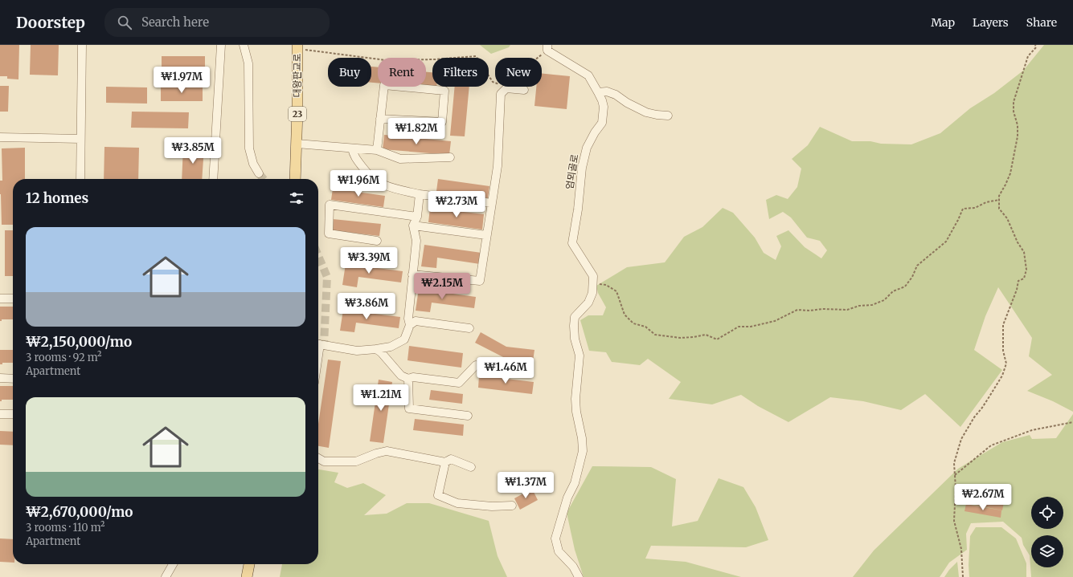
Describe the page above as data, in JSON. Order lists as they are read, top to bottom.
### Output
{
  "streets": {
    "main road": ["대왕판교로", "23"],
    "street": ["엄뫼골로"]
  },
  "page": {
    "header": "Doorstep",
    "search": "Search here",
    "nav": ["Map", "Layers", "Share"],
    "chip": [
      "Buy",
      "Rent",
      "Filters",
      "New"
    ],
    "price": [
      "₩1.97M",
      "₩1.82M",
      "₩3.85M",
      "₩1.96M",
      "₩2.73M",
      "₩3.39M",
      "₩2.15M",
      "₩3.86M",
      "₩1.46M",
      "₩1.21M",
      "₩1.37M",
      "₩2.67M"
    ],
    "heading": "12 homes",
    "list": [
      {
        "name": "₩2,150,000/mo",
        "note": "3 rooms · 92 m² · Apartment"
      },
      {
        "name": "₩2,670,000/mo",
        "note": "3 rooms · 110 m² · Apartment"
      }
    ]
  }
}
